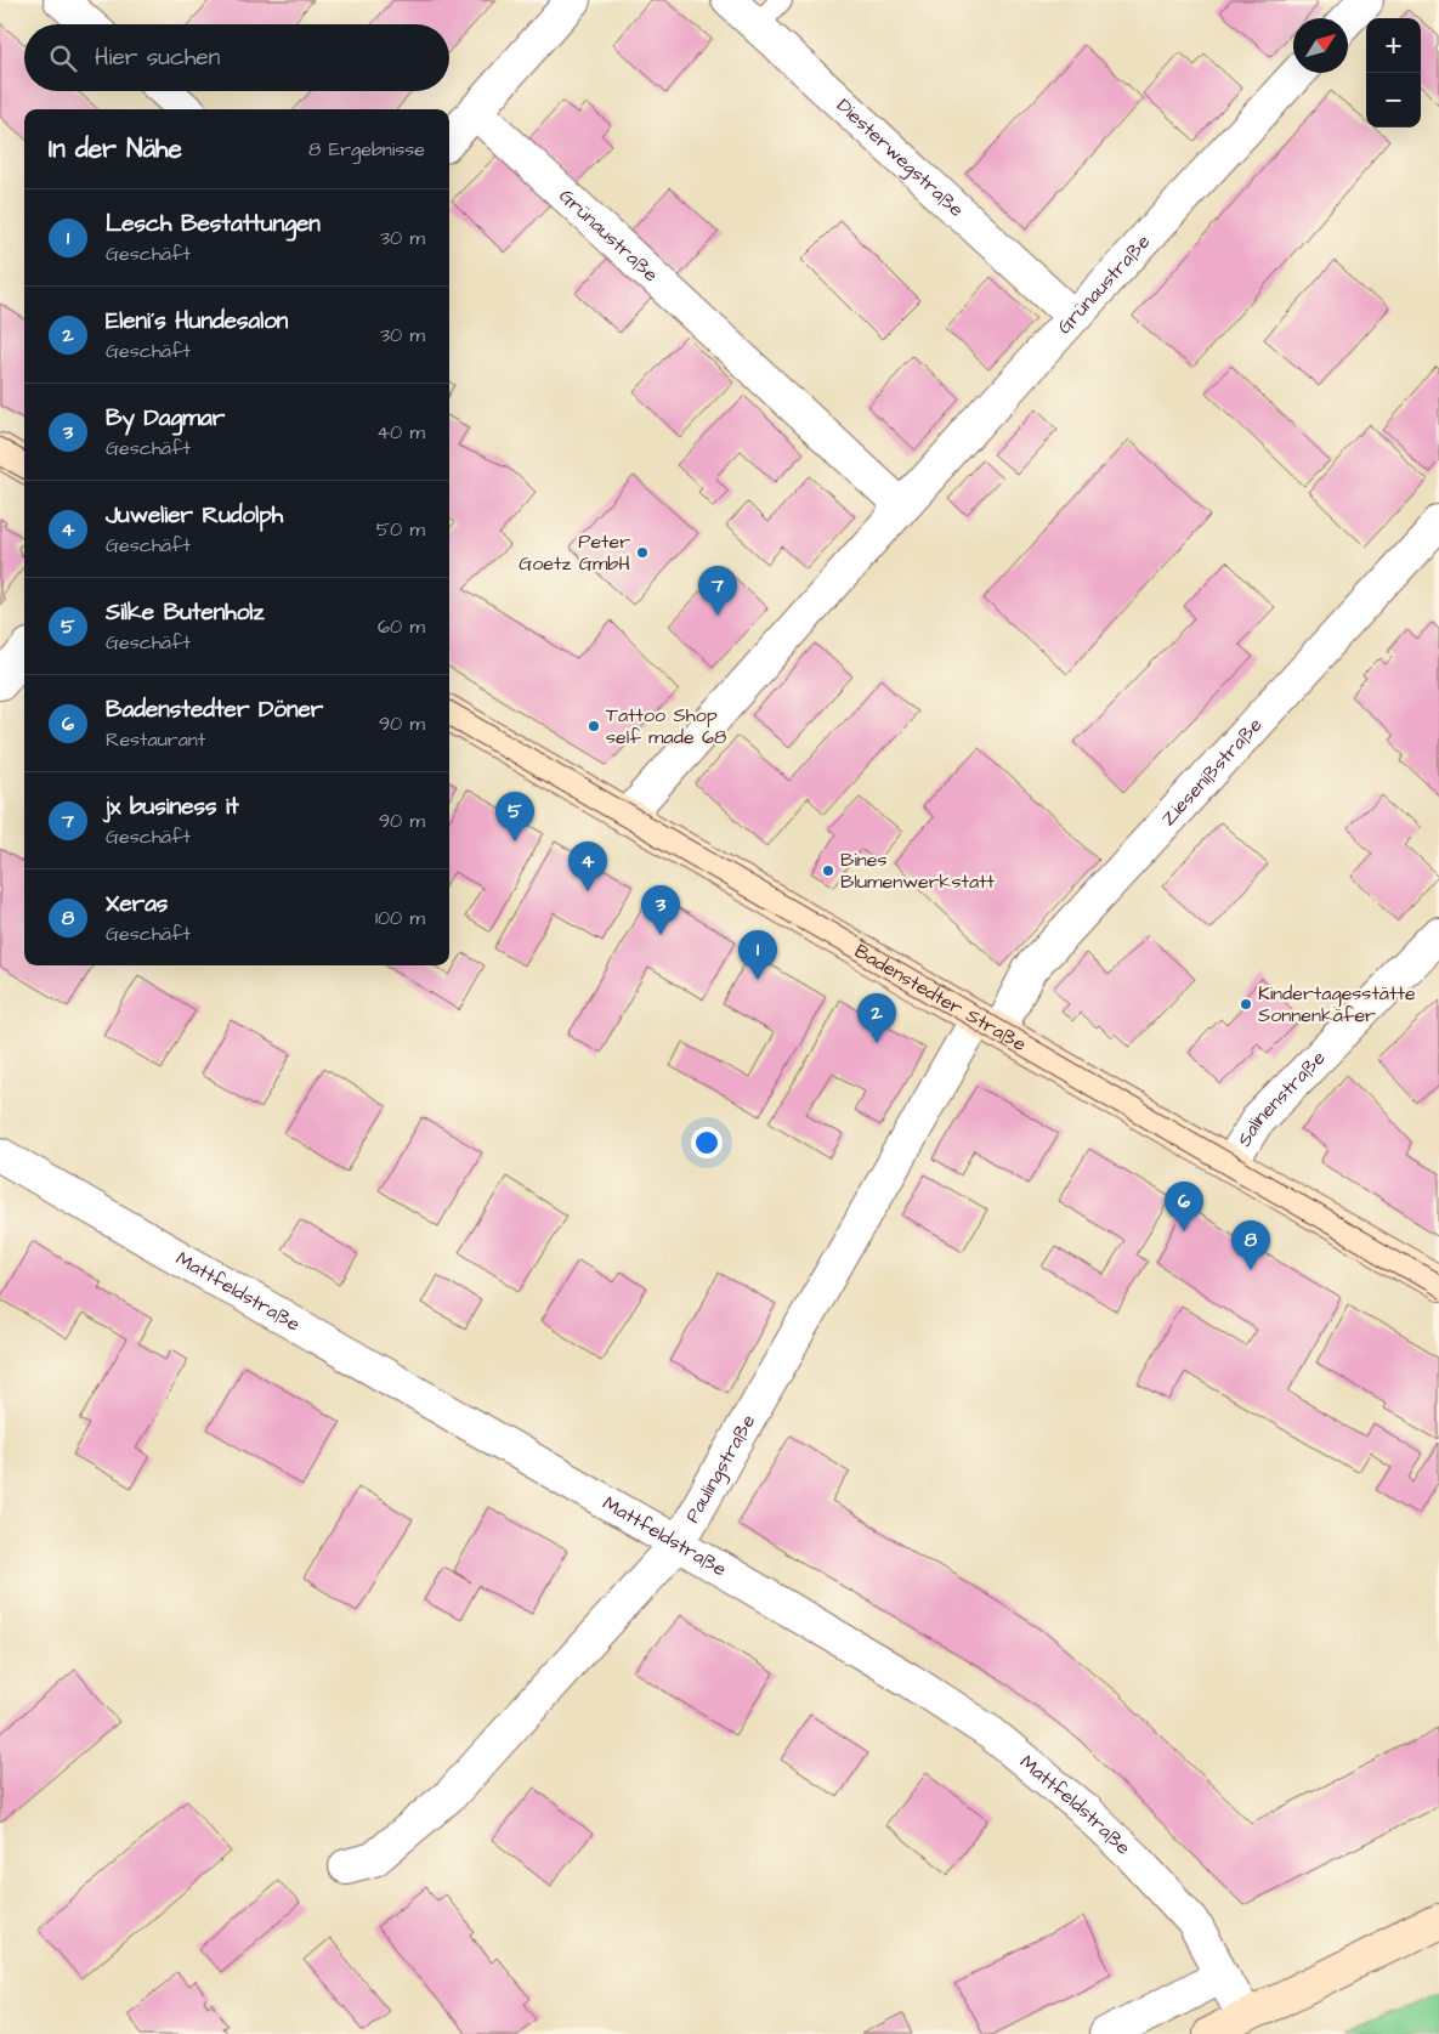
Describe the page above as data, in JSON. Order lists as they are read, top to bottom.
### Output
{
  "streets": {
    "street": [
      "Diesterwegstraße",
      "Grünaustraße",
      "Ziesenißstraße",
      "Badenstedter Straße",
      "Salinenstraße",
      "Mattfeldstraße",
      "Paulingstraße"
    ]
  },
  "crossings": [
    ["Diesterwegstraße", "Grünaustraße"],
    ["Grünaustraße", "Badenstedter Straße"],
    ["Ziesenißstraße", "Badenstedter Straße"],
    ["Ziesenißstraße", "Paulingstraße"],
    ["Badenstedter Straße", "Salinenstraße"],
    ["Badenstedter Straße", "Paulingstraße"],
    ["Mattfeldstraße", "Paulingstraße"]
  ],
  "places": [
    "Peter Goetz GmbH",
    "Tattoo Shop self made 68",
    "Bines Blumenwerkstatt",
    "Kindertagesstätte Sonnenkäfer"
  ],
  "north": "top right",
  "page": {
    "map_buttons": ["+", "−"],
    "search": "Hier suchen",
    "heading": ["In der Nähe", "8 Ergebnisse"],
    "list": [
      {
        "mark": "1",
        "name": "Lesch Bestattungen",
        "note": "Geschäft",
        "value": "30 m"
      },
      {
        "mark": "2",
        "name": "Eleni´s Hundesalon",
        "note": "Geschäft",
        "value": "30 m"
      },
      {
        "mark": "3",
        "name": "By Dagmar",
        "note": "Geschäft",
        "value": "40 m"
      },
      {
        "mark": "4",
        "name": "Juwelier Rudolph",
        "note": "Geschäft",
        "value": "50 m"
      },
      {
        "mark": "5",
        "name": "Silke Butenholz",
        "note": "Geschäft",
        "value": "60 m"
      },
      {
        "mark": "6",
        "name": "Badenstedter Döner",
        "note": "Restaurant",
        "value": "90 m"
      },
      {
        "mark": "7",
        "name": "jx business it",
        "note": "Geschäft",
        "value": "90 m"
      },
      {
        "mark": "8",
        "name": "Xeras",
        "note": "Geschäft",
        "value": "100 m"
      }
    ],
    "pins": [
      "7",
      "5",
      "4",
      "3",
      "1",
      "2",
      "6",
      "8"
    ]
  }
}
